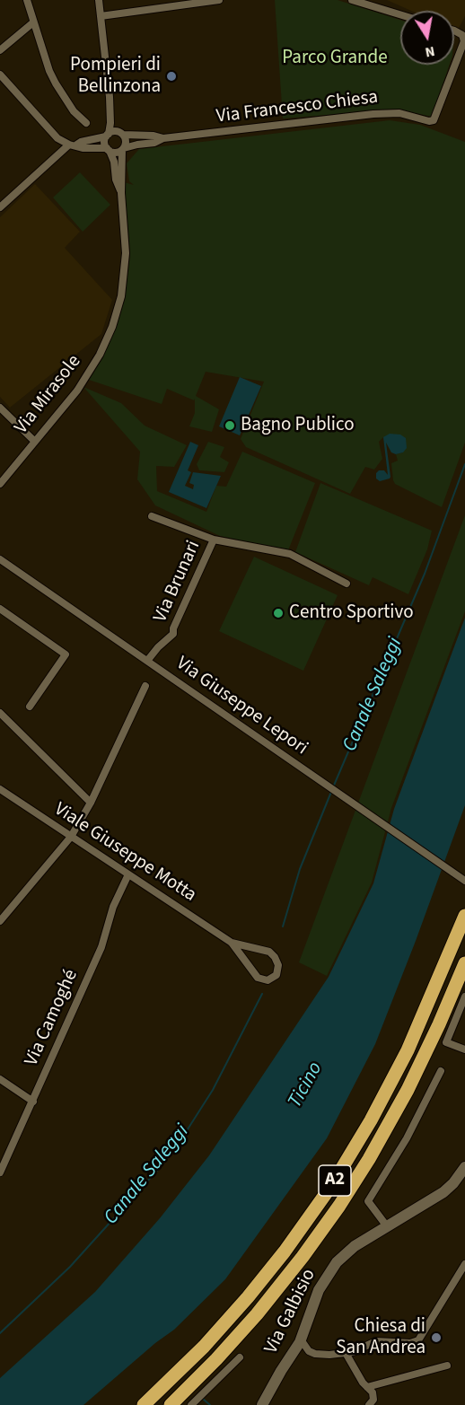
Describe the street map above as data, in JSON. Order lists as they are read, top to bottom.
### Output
{
  "streets": {
    "highway": ["A2"],
    "street": [
      "Via Francesco Chiesa",
      "Via Mirasole",
      "Via Brunari",
      "Via Giuseppe Lepori",
      "Viale Giuseppe Motta",
      "Via Camoghé",
      "Via Galbisio"
    ]
  },
  "crossings": [
    ["Via Francesco Chiesa", "Via Mirasole"],
    ["Via Brunari", "Via Giuseppe Lepori"],
    ["Viale Giuseppe Motta", "Via Camoghé"]
  ],
  "water": ["Canale Saleggi", "Ticino"],
  "parks": ["Parco Grande"],
  "places": [
    "Pompieri di Bellinzona",
    "Bagno Publico",
    "Centro Sportivo",
    "Chiesa di San Andrea"
  ],
  "north": "bottom"
}
